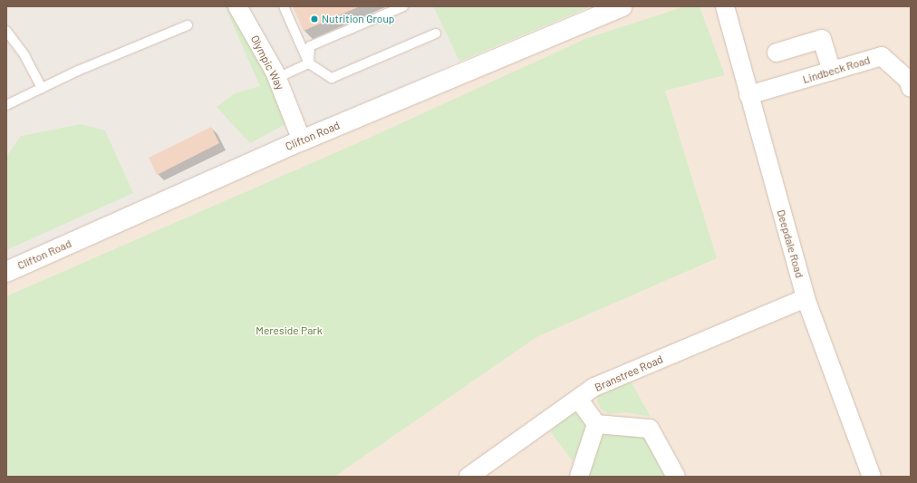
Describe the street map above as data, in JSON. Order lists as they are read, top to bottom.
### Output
{
  "streets": {
    "street": [
      "Olympic Way",
      "Lindbeck Road",
      "Clifton Road",
      "Deepdale Road",
      "Branstree Road"
    ]
  },
  "crossings": [
    ["Olympic Way", "Clifton Road"],
    ["Lindbeck Road", "Deepdale Road"],
    ["Deepdale Road", "Branstree Road"]
  ],
  "parks": ["Mereside Park"],
  "places": ["Nutrition Group"]
}
